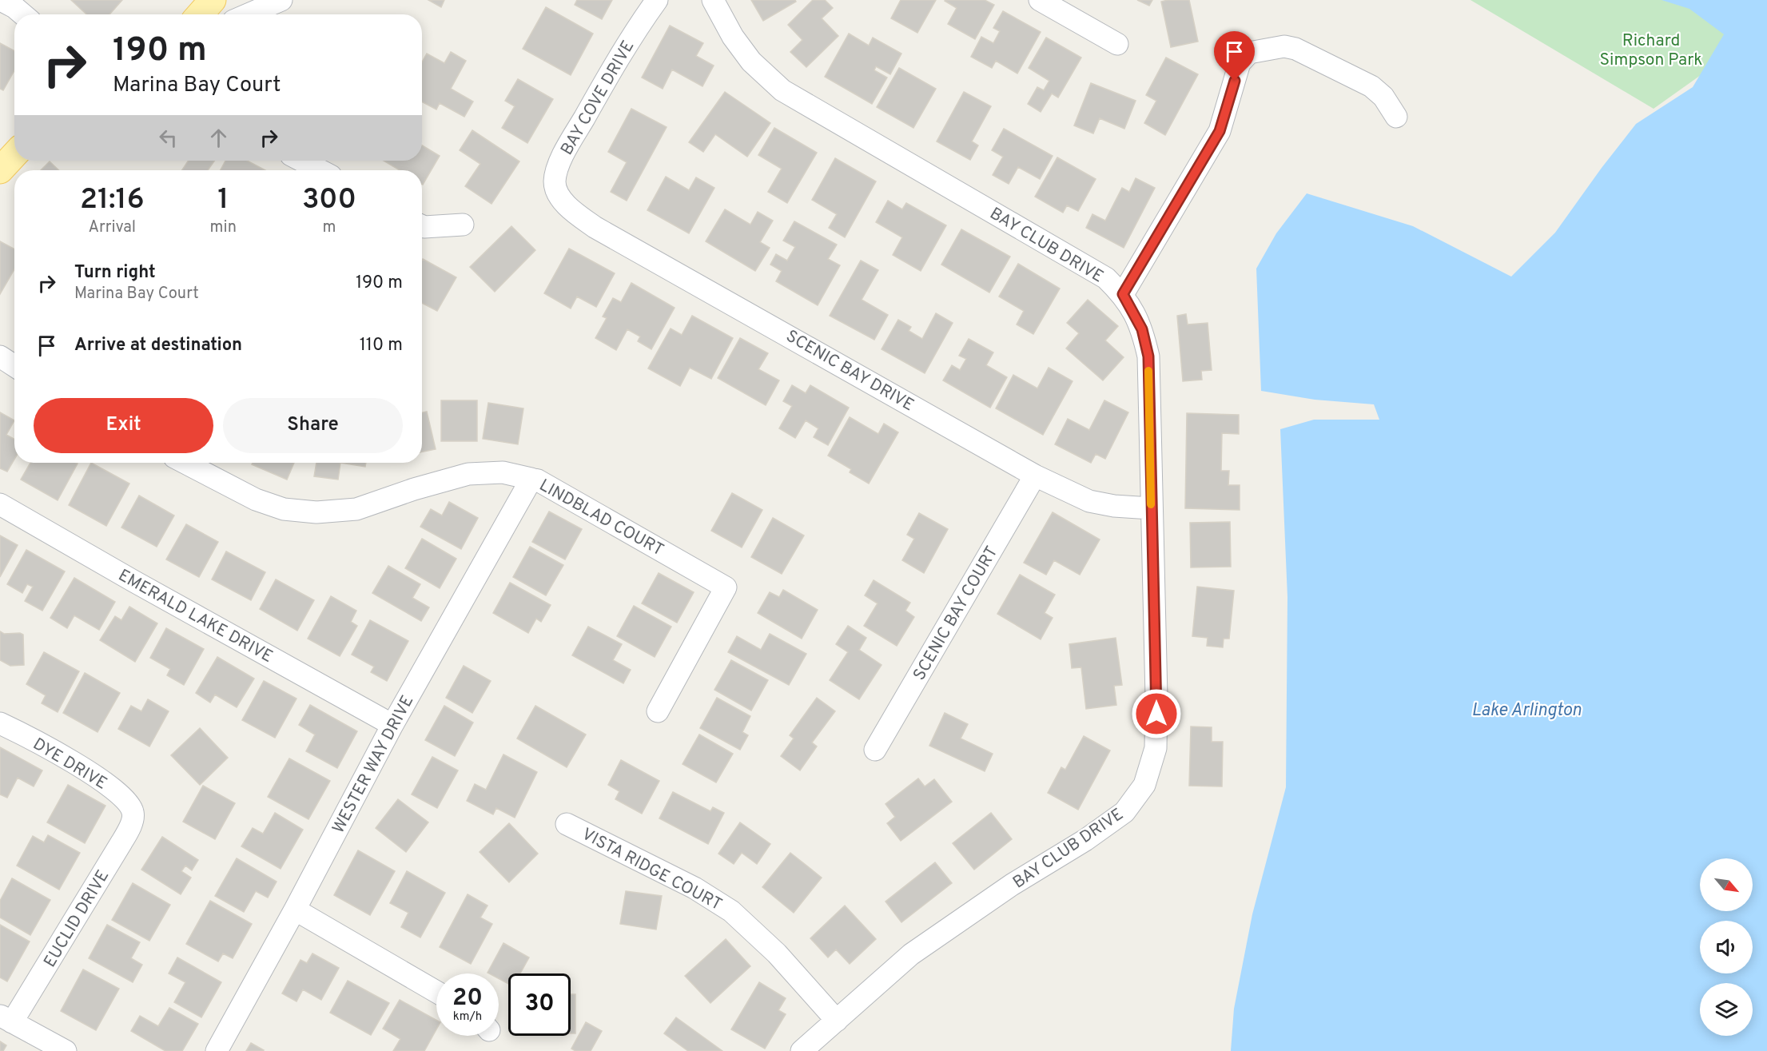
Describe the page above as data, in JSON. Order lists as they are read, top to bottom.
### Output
{
  "streets": {
    "street": [
      "BAY COVE DRIVE",
      "BAY CLUB DRIVE",
      "SCENIC BAY DRIVE",
      "LINDBLAD COURT",
      "SCENIC BAY COURT",
      "EMERALD LAKE DRIVE",
      "DYE DRIVE",
      "WESTER WAY DRIVE",
      "VISTA RIDGE COURT",
      "EUCLID DRIVE"
    ]
  },
  "crossings": [
    ["BAY COVE DRIVE", "SCENIC BAY DRIVE"],
    ["BAY CLUB DRIVE", "SCENIC BAY DRIVE"],
    ["BAY CLUB DRIVE", "VISTA RIDGE COURT"],
    ["SCENIC BAY DRIVE", "SCENIC BAY COURT"],
    ["LINDBLAD COURT", "WESTER WAY DRIVE"],
    ["EMERALD LAKE DRIVE", "WESTER WAY DRIVE"],
    ["DYE DRIVE", "EUCLID DRIVE"]
  ],
  "water": ["Lake Arlington"],
  "parks": ["Richard Simpson Park"],
  "north": "bottom right",
  "page": {
    "turn": ["190 m", "Marina Bay Court"],
    "eta": [
      "21:16",
      "Arrival",
      "1",
      "min",
      "300",
      "m"
    ],
    "list": [
      {
        "name": "Turn right",
        "note": "Marina Bay Court",
        "value": "190 m"
      },
      {
        "name": "Arrive at destination",
        "value": "110 m"
      }
    ],
    "buttons": ["Exit", "Share"],
    "speed": "20 km/h",
    "limit": "30"
  }
}
